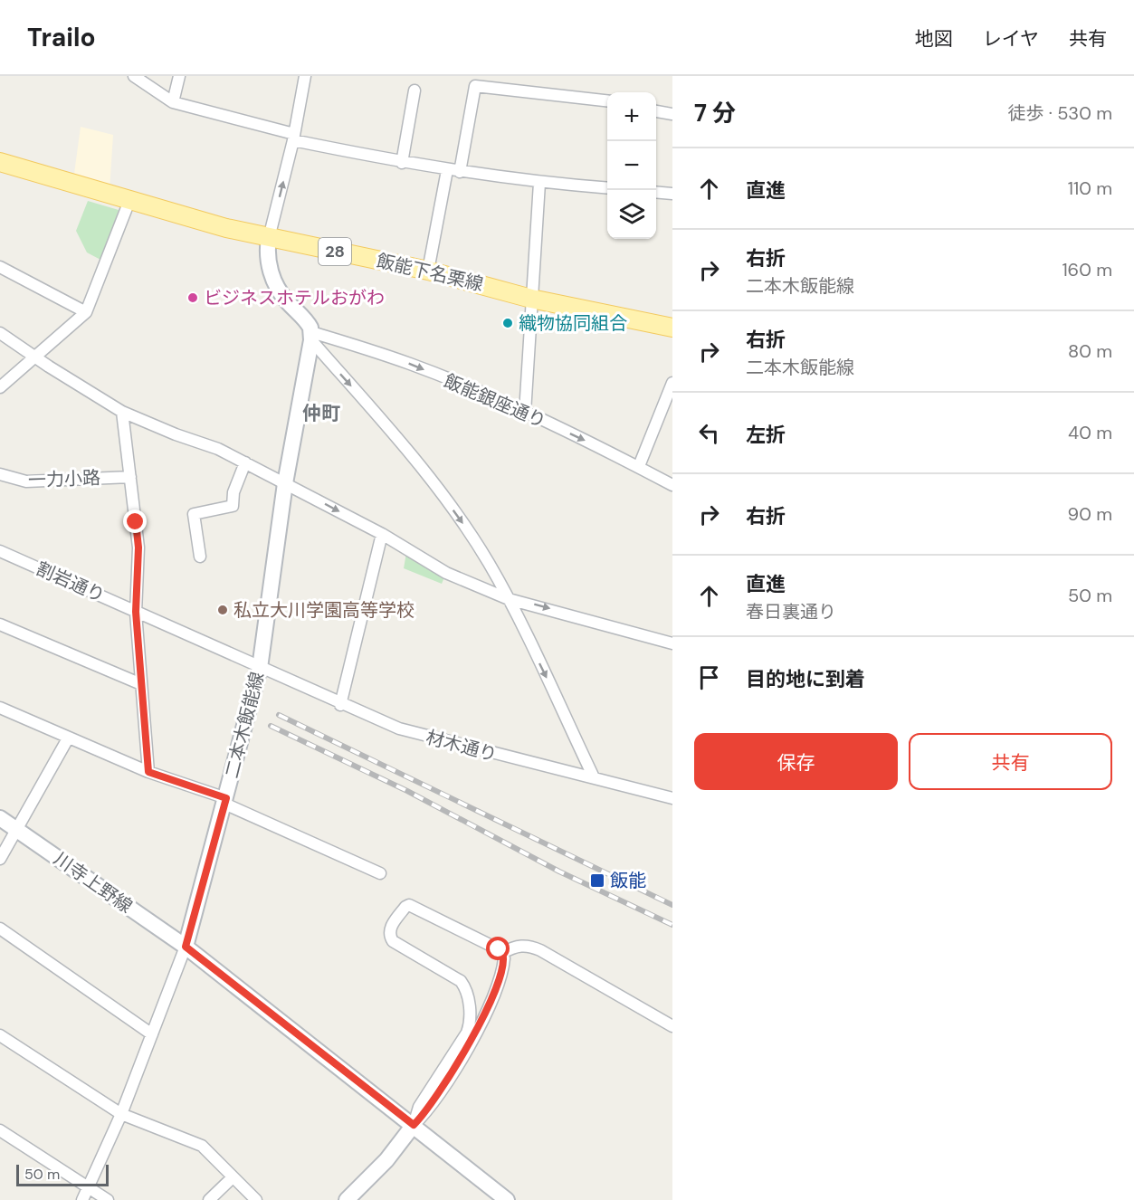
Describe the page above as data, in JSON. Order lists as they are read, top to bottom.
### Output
{
  "streets": {
    "main road": [
      "28",
      "飯能下名栗線",
      "二本木飯能線",
      "川寺上野線"
    ],
    "street": [
      "飯能銀座通り",
      "一力小路",
      "割岩通り",
      "材木通り"
    ]
  },
  "crossings": [
    ["飯能銀座通り", "二本木飯能線"],
    ["割岩通り", "二本木飯能線"],
    ["割岩通り", "材木通り"],
    ["二本木飯能線", "材木通り"],
    ["二本木飯能線", "川寺上野線"]
  ],
  "one_way": ["飯能銀座通り"],
  "districts": ["仲町"],
  "places": {
    "other": ["ビジネスホテルおがわ", "織物協同組合", "私立大川学園高等学校"],
    "transit": ["飯能"]
  },
  "scale_bar": "50 m",
  "page": {
    "header": "Trailo",
    "nav": ["地図", "レイヤ", "共有"],
    "heading": ["7 分", "徒歩 · 530 m"],
    "map_buttons": ["+", "−"],
    "list": [
      ["直進", "110 m"],
      ["右折", "二本木飯能線", "160 m"],
      ["右折", "二本木飯能線", "80 m"],
      ["左折", "40 m"],
      ["右折", "90 m"],
      ["直進", "春日裏通り", "50 m"],
      "目的地に到着"
    ],
    "buttons": ["保存", "共有"],
    "scale": "50 m"
  }
}
